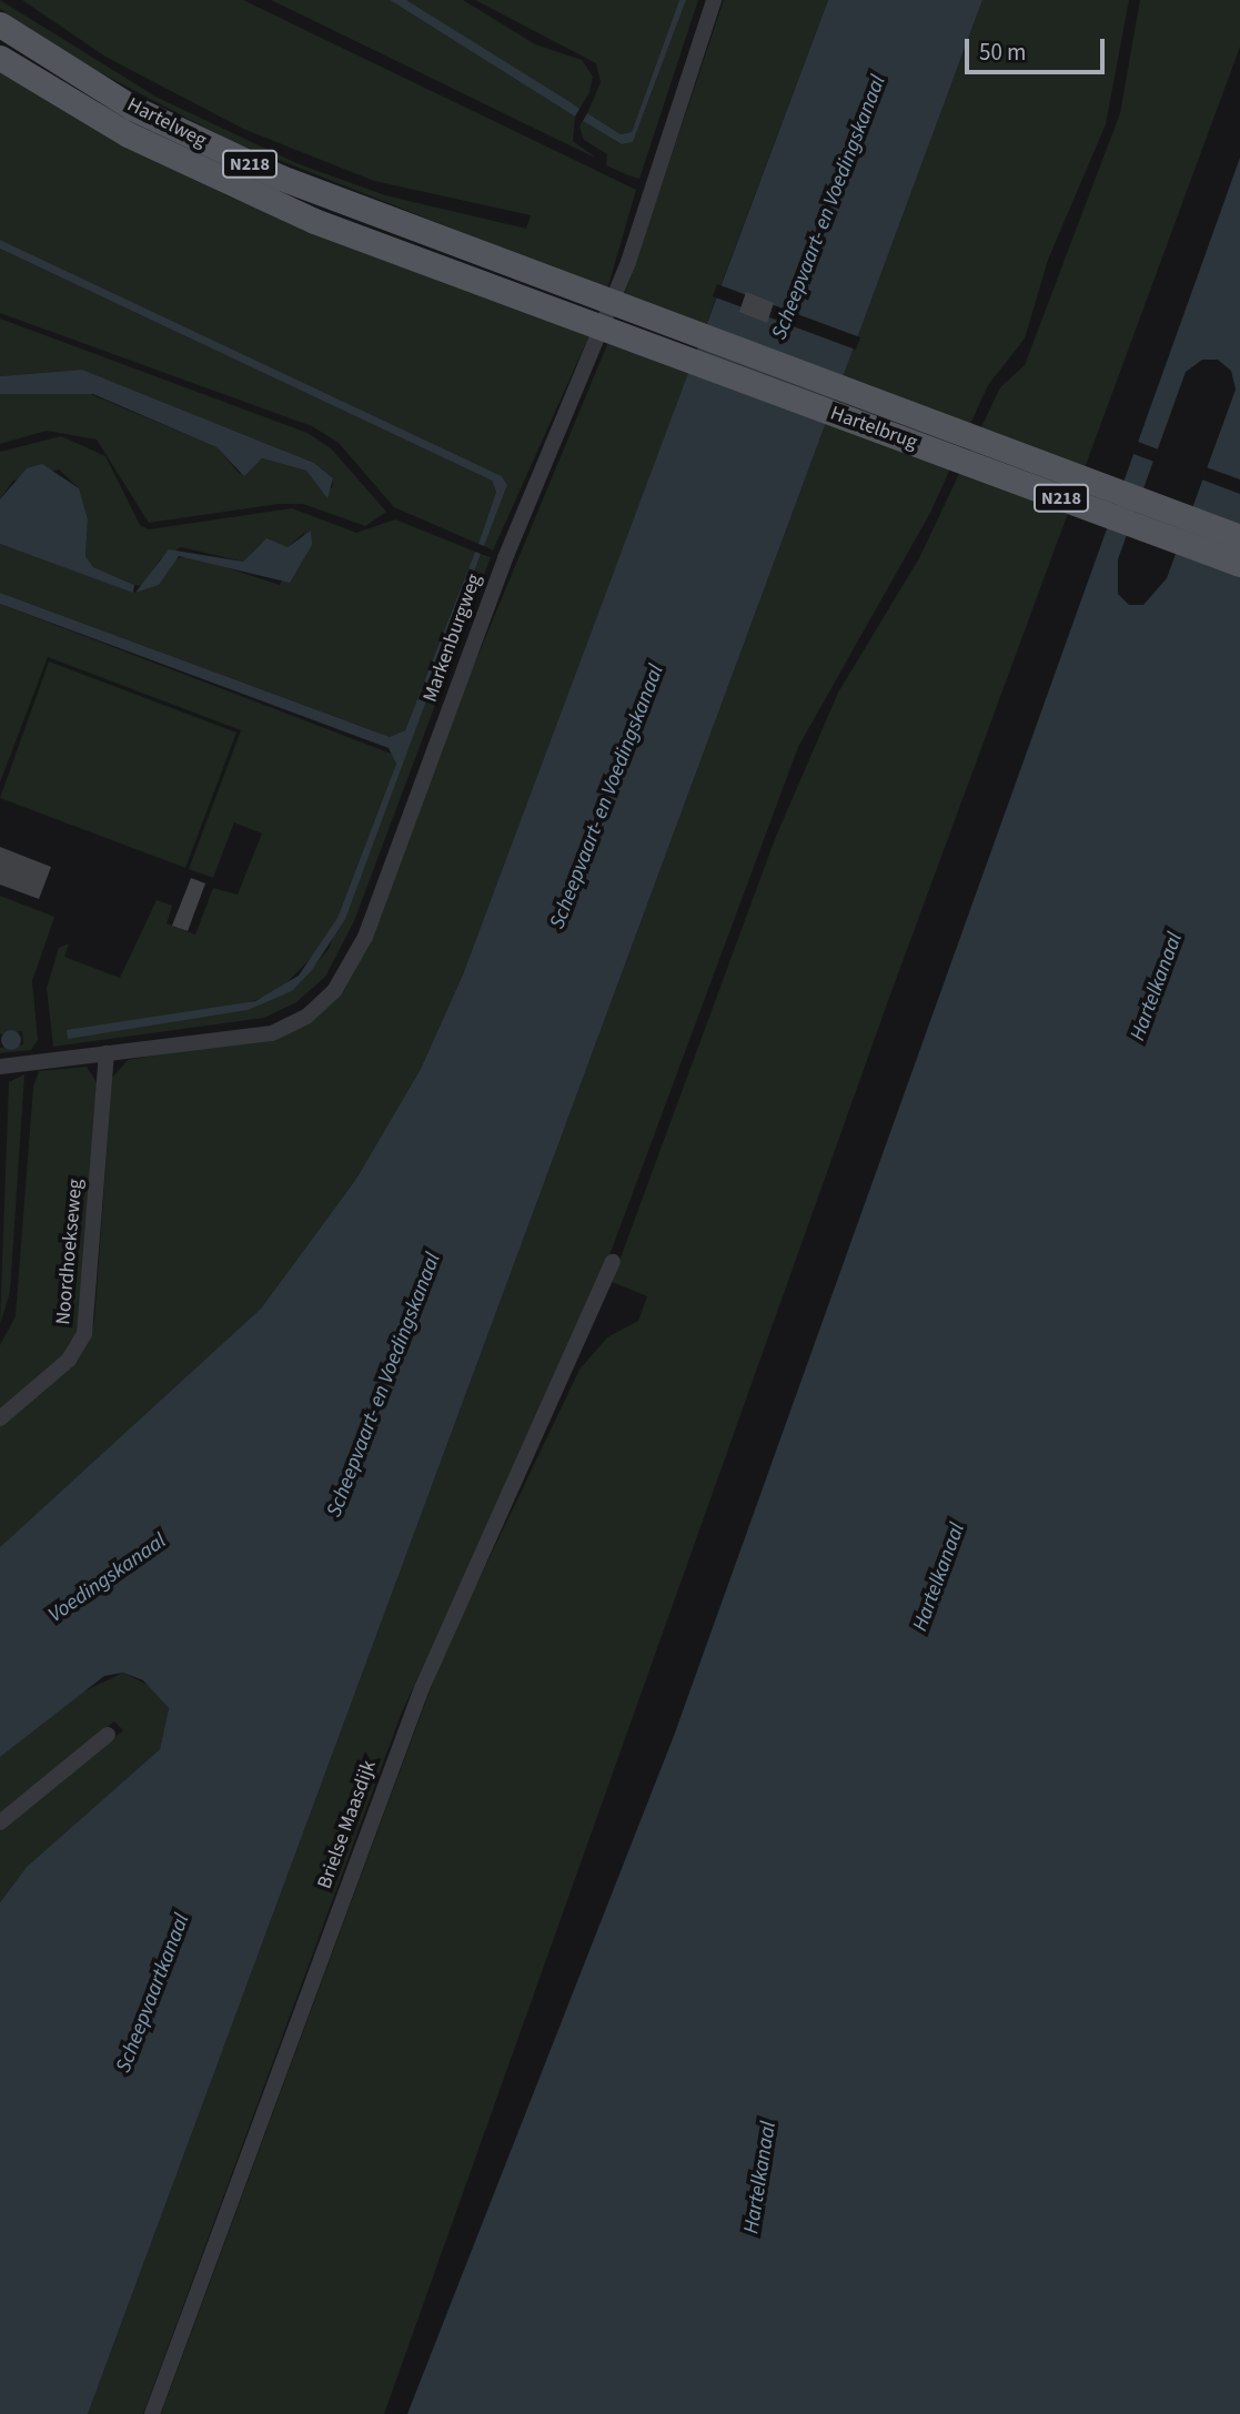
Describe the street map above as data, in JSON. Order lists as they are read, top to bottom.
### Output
{
  "streets": {
    "main road": ["Hartelweg", "N218", "Hartelbrug"],
    "street": ["Markenburgweg", "Noordhoekseweg", "Brielse Maasdijk"]
  },
  "crossings": [
    ["Hartelweg", "Hartelbrug"],
    ["Markenburgweg", "Noordhoekseweg"]
  ],
  "water": [
    "Scheepvaart- en Voedingskanaal",
    "Hartelkanaal",
    "Voedingskanaal",
    "Scheepvaartkanaal"
  ],
  "scale_bar": "50 m"
}
